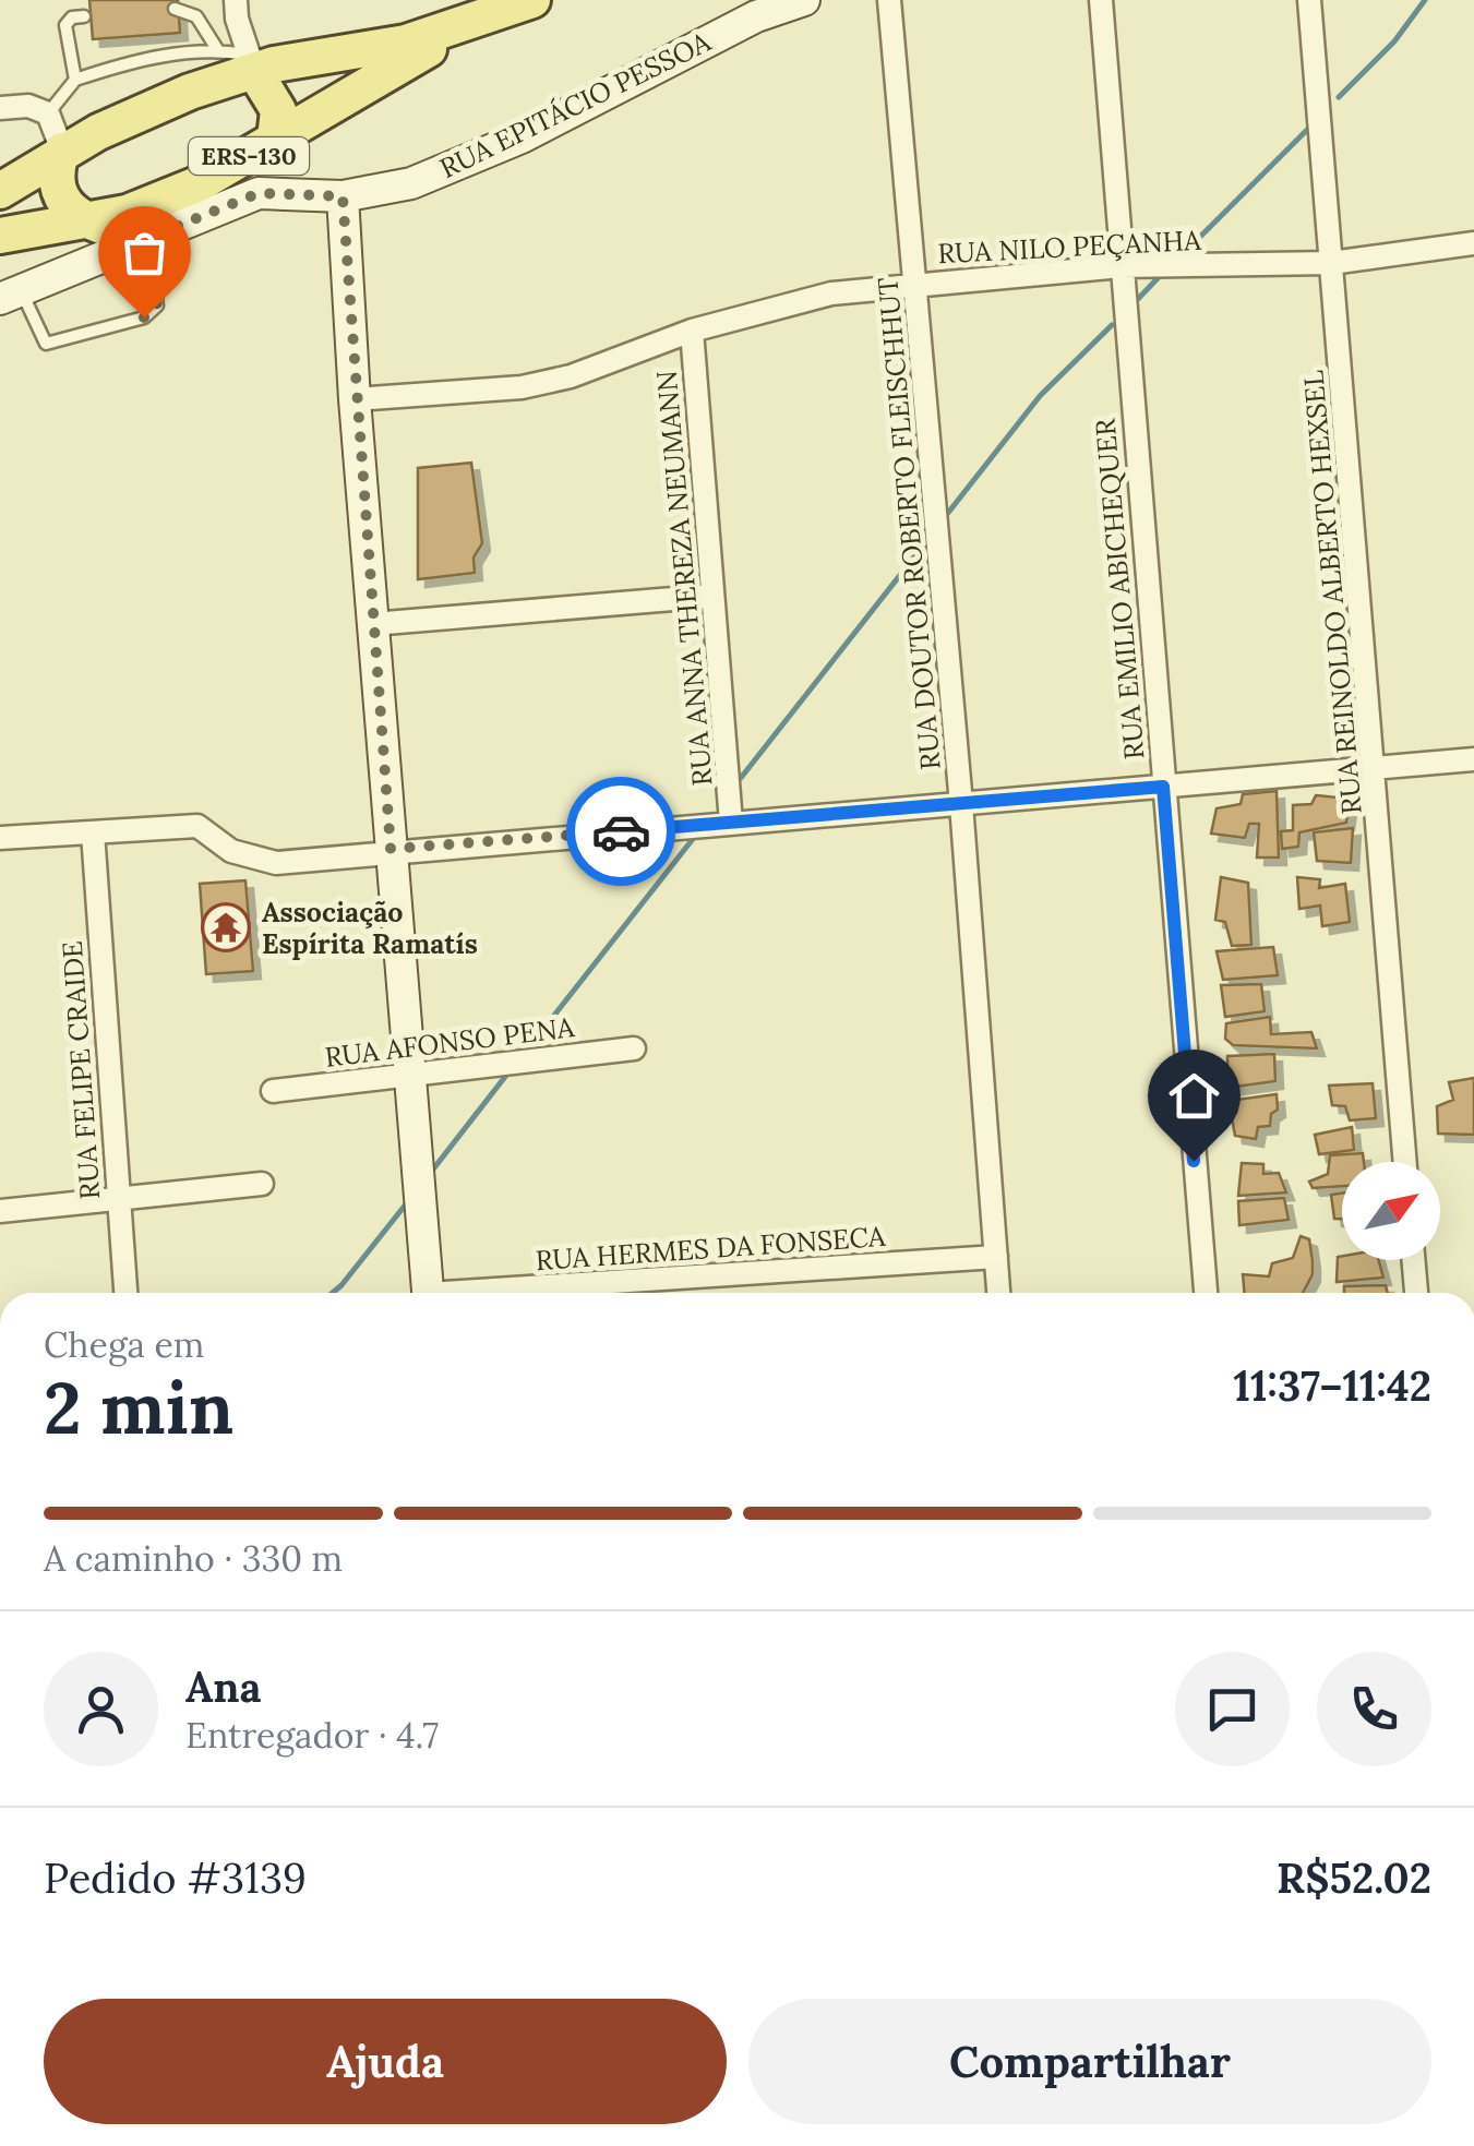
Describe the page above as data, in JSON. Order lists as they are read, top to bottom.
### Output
{
  "streets": {
    "main road": ["ERS-130"],
    "street": [
      "RUA EPITÁCIO PESSOA",
      "RUA NILO PEÇANHA",
      "RUA DOUTOR ROBERTO FLEISCHHUT",
      "RUA ANNA THEREZA NEUMANN",
      "RUA EMILIO ABICHEQUER",
      "RUA REINOLDO ALBERTO HEXSEL",
      "RUA AFONSO PENA",
      "RUA FELIPE CRAIDE",
      "RUA HERMES DA FONSECA"
    ]
  },
  "crossings": [
    ["RUA NILO PEÇANHA", "RUA DOUTOR ROBERTO FLEISCHHUT"],
    ["RUA NILO PEÇANHA", "RUA ANNA THEREZA NEUMANN"],
    ["RUA NILO PEÇANHA", "RUA EMILIO ABICHEQUER"],
    ["RUA NILO PEÇANHA", "RUA REINOLDO ALBERTO HEXSEL"],
    ["RUA DOUTOR ROBERTO FLEISCHHUT", "RUA HERMES DA FONSECA"]
  ],
  "places": {
    "temple": ["Associação Espírita Ramatís"]
  },
  "north": "top right",
  "page": {
    "heading": ["2 min", "Chega em", "11:37–11:42"],
    "panel": [
      "Ana",
      "Entregador · 4.7",
      "Pedido #3139",
      "R$52.02"
    ],
    "bar": "A caminho · 330 m",
    "buttons": ["Ajuda", "Compartilhar"]
  }
}
